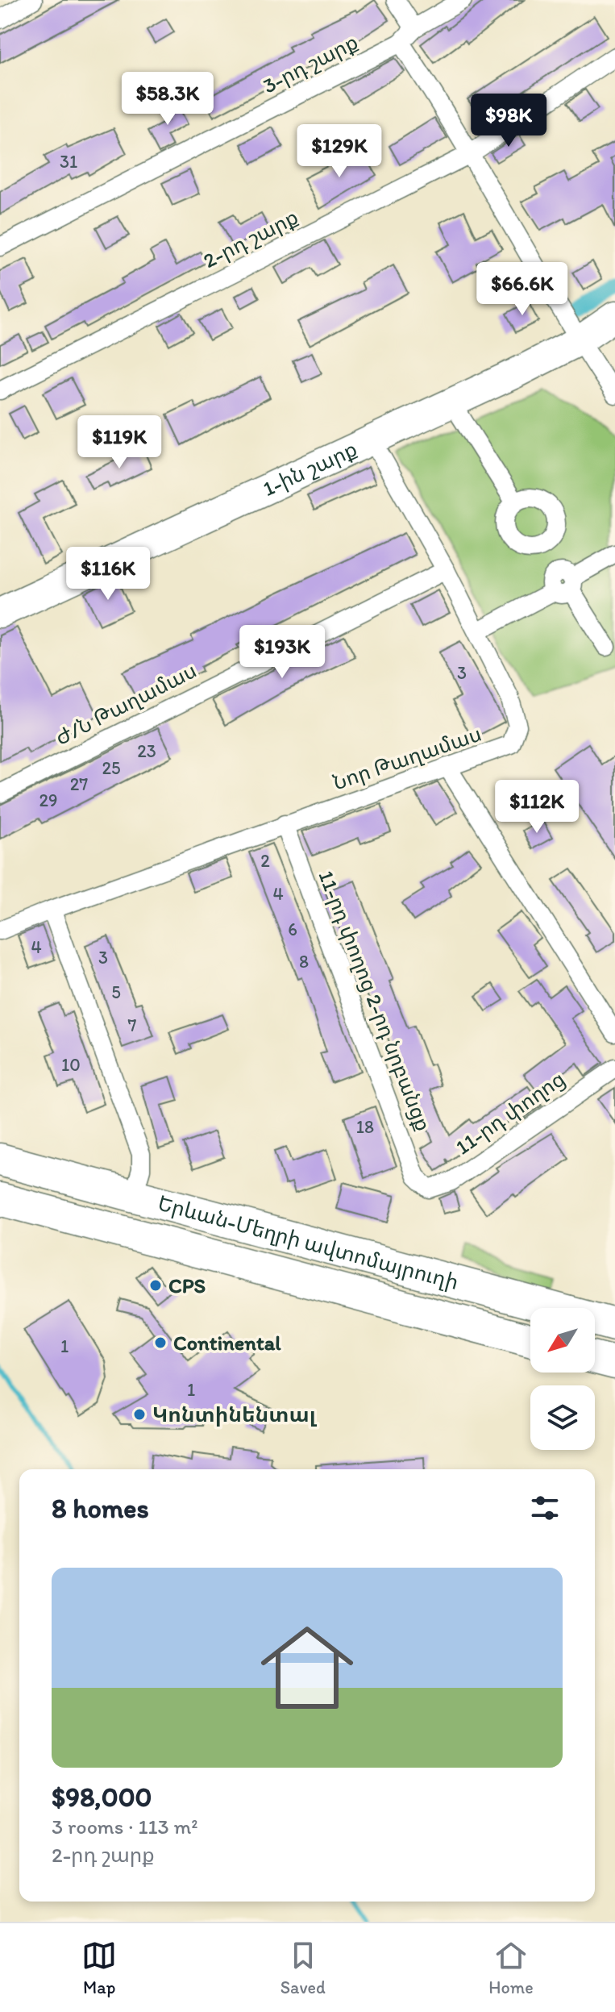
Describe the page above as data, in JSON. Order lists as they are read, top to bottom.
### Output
{
  "streets": {
    "highway": ["Երևան-Մեղրի ավտոմայրուղի"],
    "main road": ["1-ին շարք"],
    "street": [
      "3-րդ շարք",
      "2-րդ շարք",
      "Ժ/Ն Թաղամաս",
      "Նոր Թաղամաս",
      "11-րդ փողոց 2-րդ նրբանցք",
      "11-րդ փողոց"
    ]
  },
  "crossings": [
    ["1-ին շարք", "Նոր Թաղամաս"],
    ["Ժ/Ն Թաղամաս", "Նոր Թաղամաս"],
    ["Նոր Թաղամաս", "11-րդ փողոց 2-րդ նրբանցք"],
    ["11-րդ փողոց 2-րդ նրբանցք", "11-րդ փողոց"]
  ],
  "places": ["CPS", "Continental", "Կոնտինենտալ"],
  "house_numbers": [
    "31",
    "3",
    "23",
    "25",
    "27",
    "29",
    "2",
    "4",
    "6",
    "4",
    "3",
    "8",
    "5",
    "7",
    "10",
    "18",
    "1",
    "1"
  ],
  "north": "bottom left",
  "page": {
    "price": [
      "$58.3K",
      "$98K",
      "$129K",
      "$66.6K",
      "$119K",
      "$116K",
      "$193K",
      "$112K"
    ],
    "heading": "8 homes",
    "list": [
      {
        "name": "$98,000",
        "note": "3 rooms · 113 m² · 2-րդ շարք"
      }
    ],
    "tabs": ["Map", "Saved", "Home"]
  }
}
